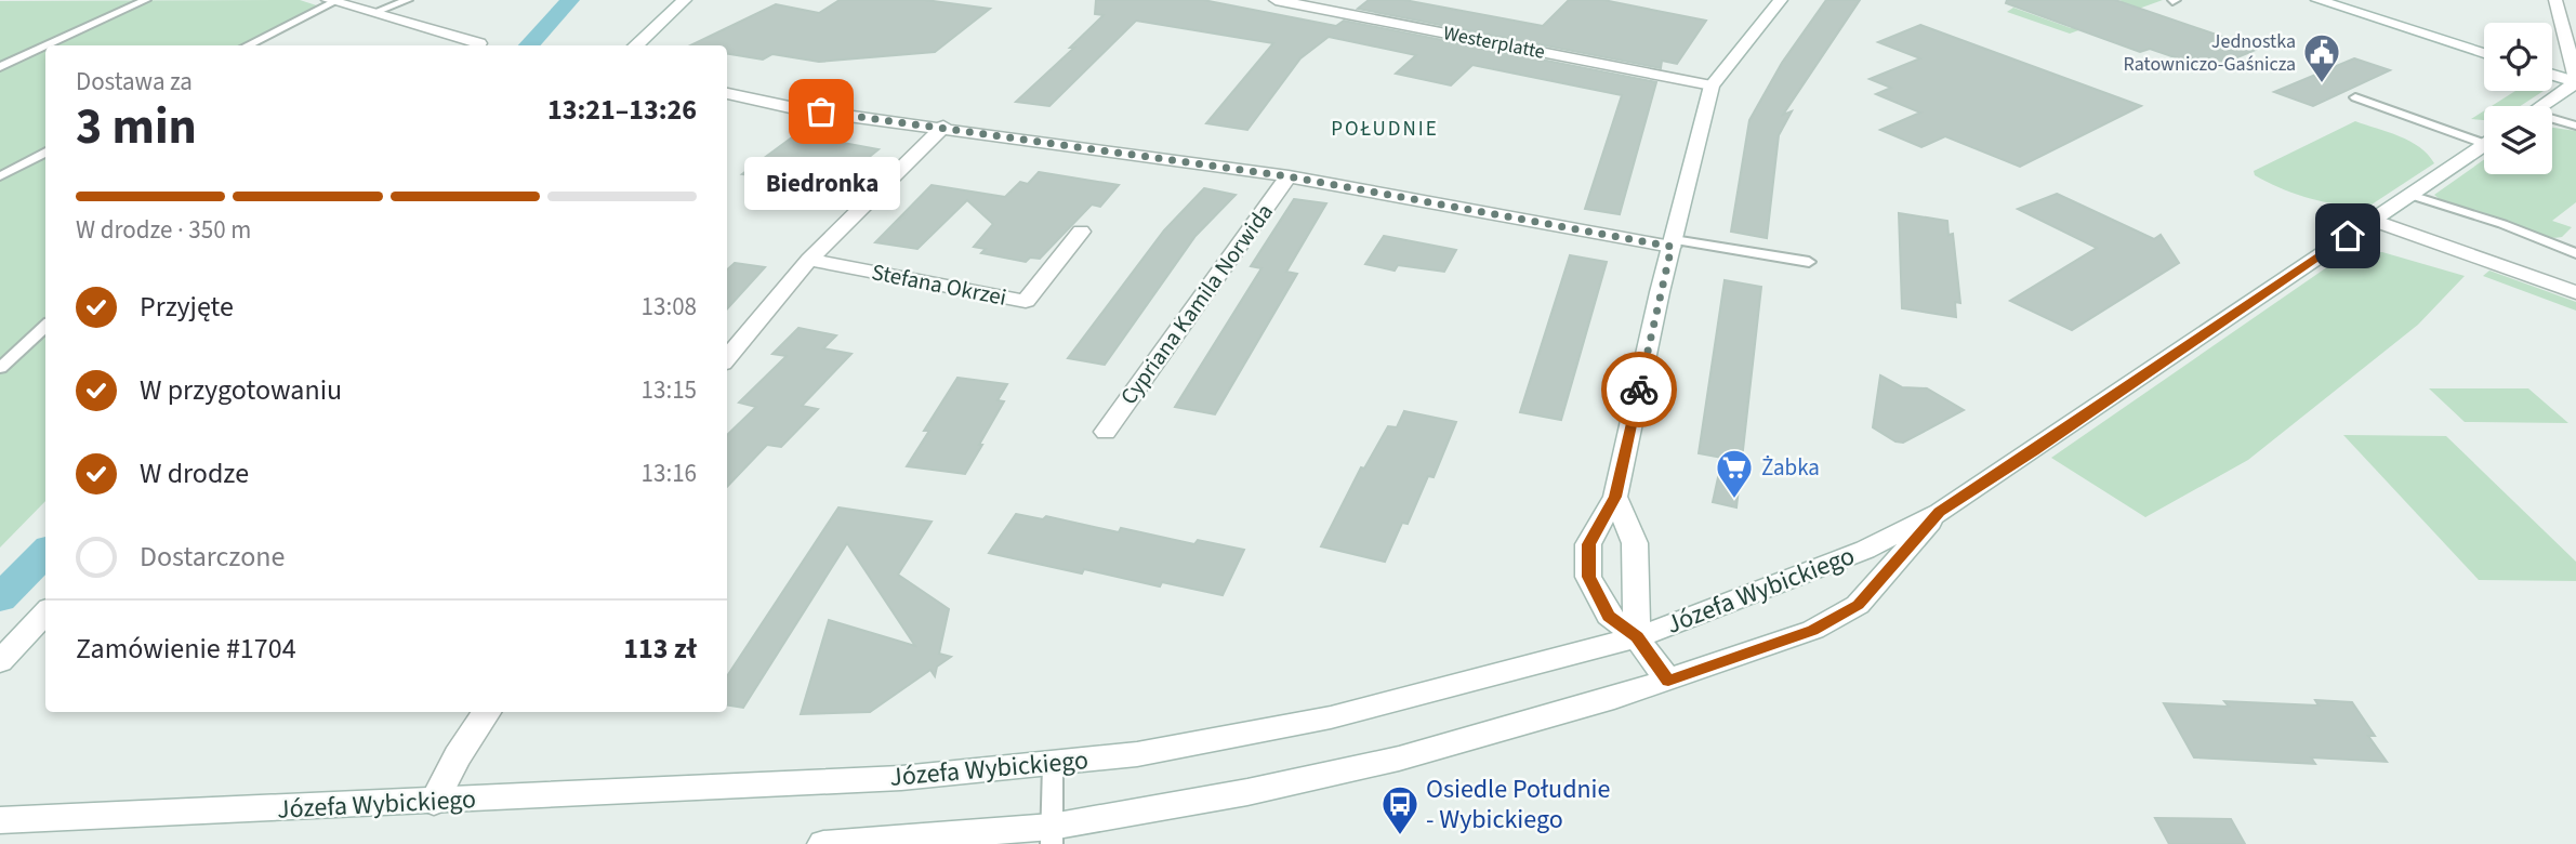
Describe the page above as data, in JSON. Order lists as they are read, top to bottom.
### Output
{
  "streets": {
    "street": [
      "Westerplatte",
      "Stefana Okrzei",
      "Cypriana Kamila Norwida",
      "Józefa Wybickiego"
    ]
  },
  "districts": ["POŁUDNIE"],
  "places": {
    "public building": ["Jednostka Ratowniczo-Gaśnicza"],
    "other": ["Biedronka"],
    "supermarket": ["Żabka"],
    "bus stop": ["Osiedle Południe - Wybickiego"]
  },
  "page": {
    "heading": ["3 min", "Dostawa za", "13:21–13:26"],
    "panel": ["Zamówienie #1704", "113 zł"],
    "bubble": "Biedronka",
    "bar": "W drodze · 350 m",
    "list": [
      ["Przyjęte", "13:08"],
      ["W przygotowaniu", "13:15"],
      ["W drodze", "13:16"],
      "Dostarczone"
    ]
  }
}
